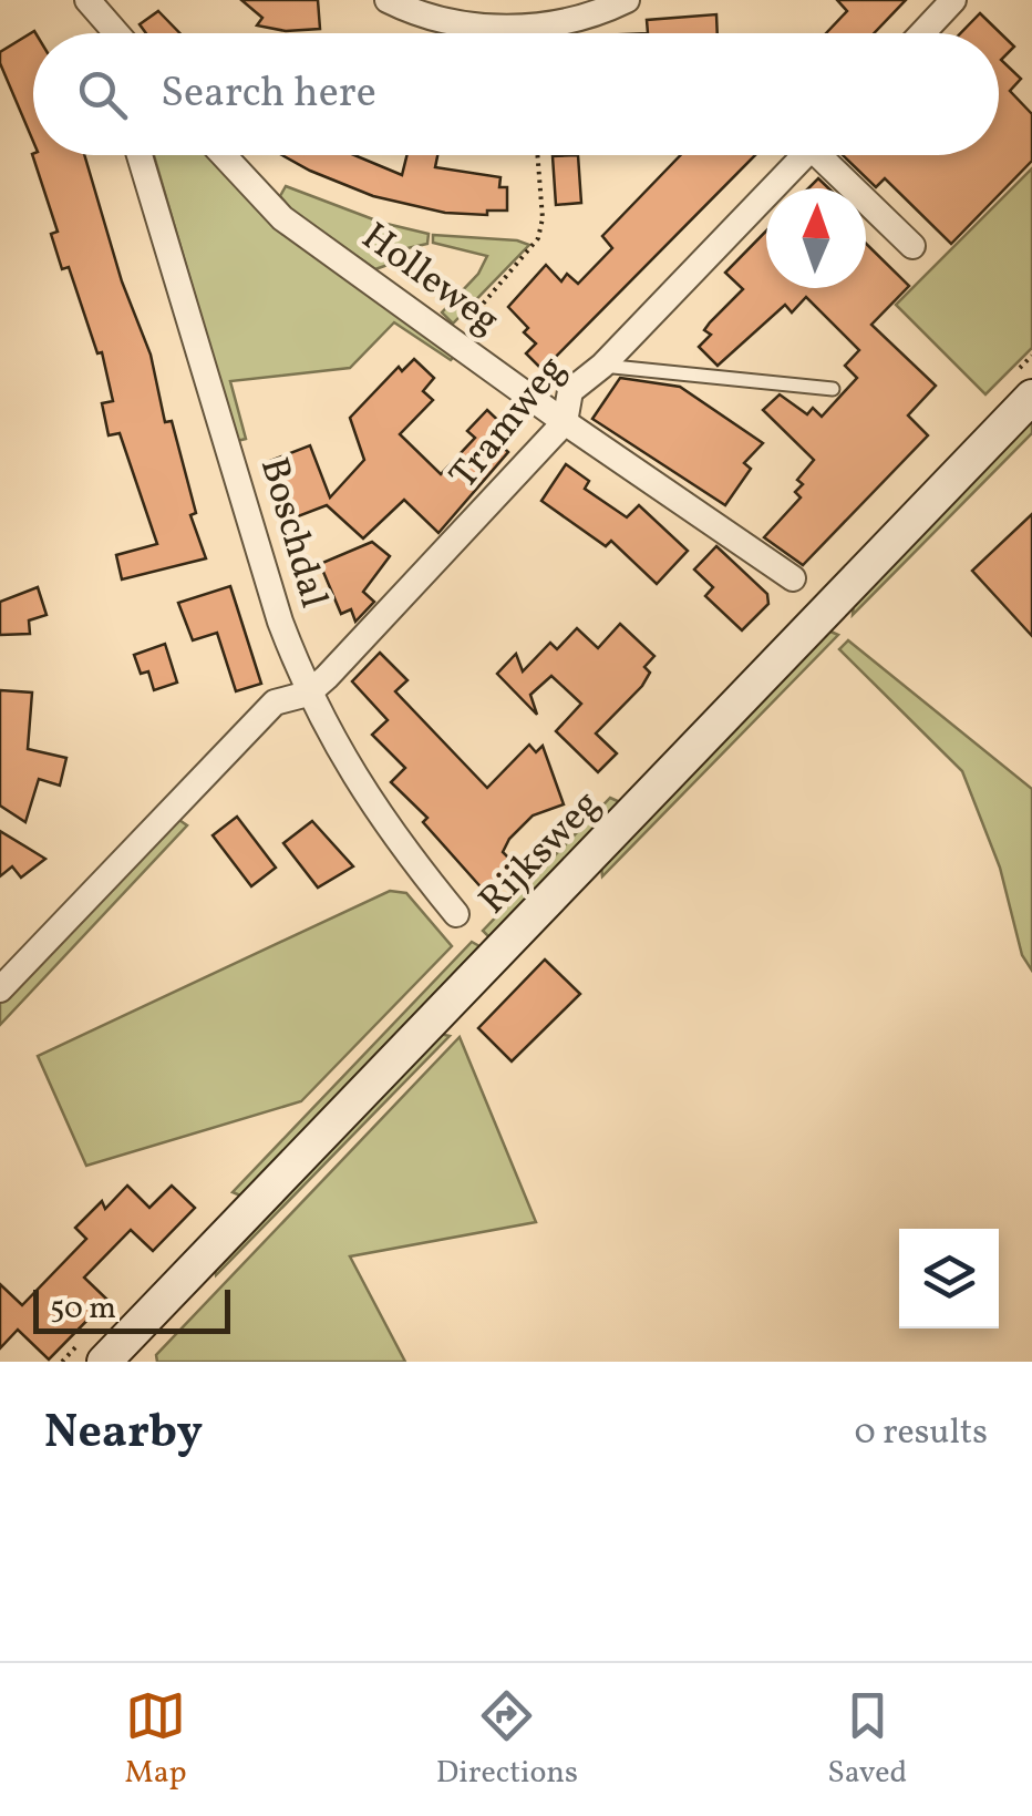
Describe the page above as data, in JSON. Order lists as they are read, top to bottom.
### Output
{
  "streets": {
    "main road": ["Rijksweg"],
    "street": ["Holleweg", "Tramweg", "Boschdal"]
  },
  "crossings": [
    ["Holleweg", "Tramweg"],
    ["Tramweg", "Boschdal"]
  ],
  "scale_bar": "50 m",
  "north": "top",
  "page": {
    "search": "Search here",
    "scale": "50 m",
    "heading": ["Nearby", "0 results"],
    "nav": ["Map", "Directions", "Saved"]
  }
}
